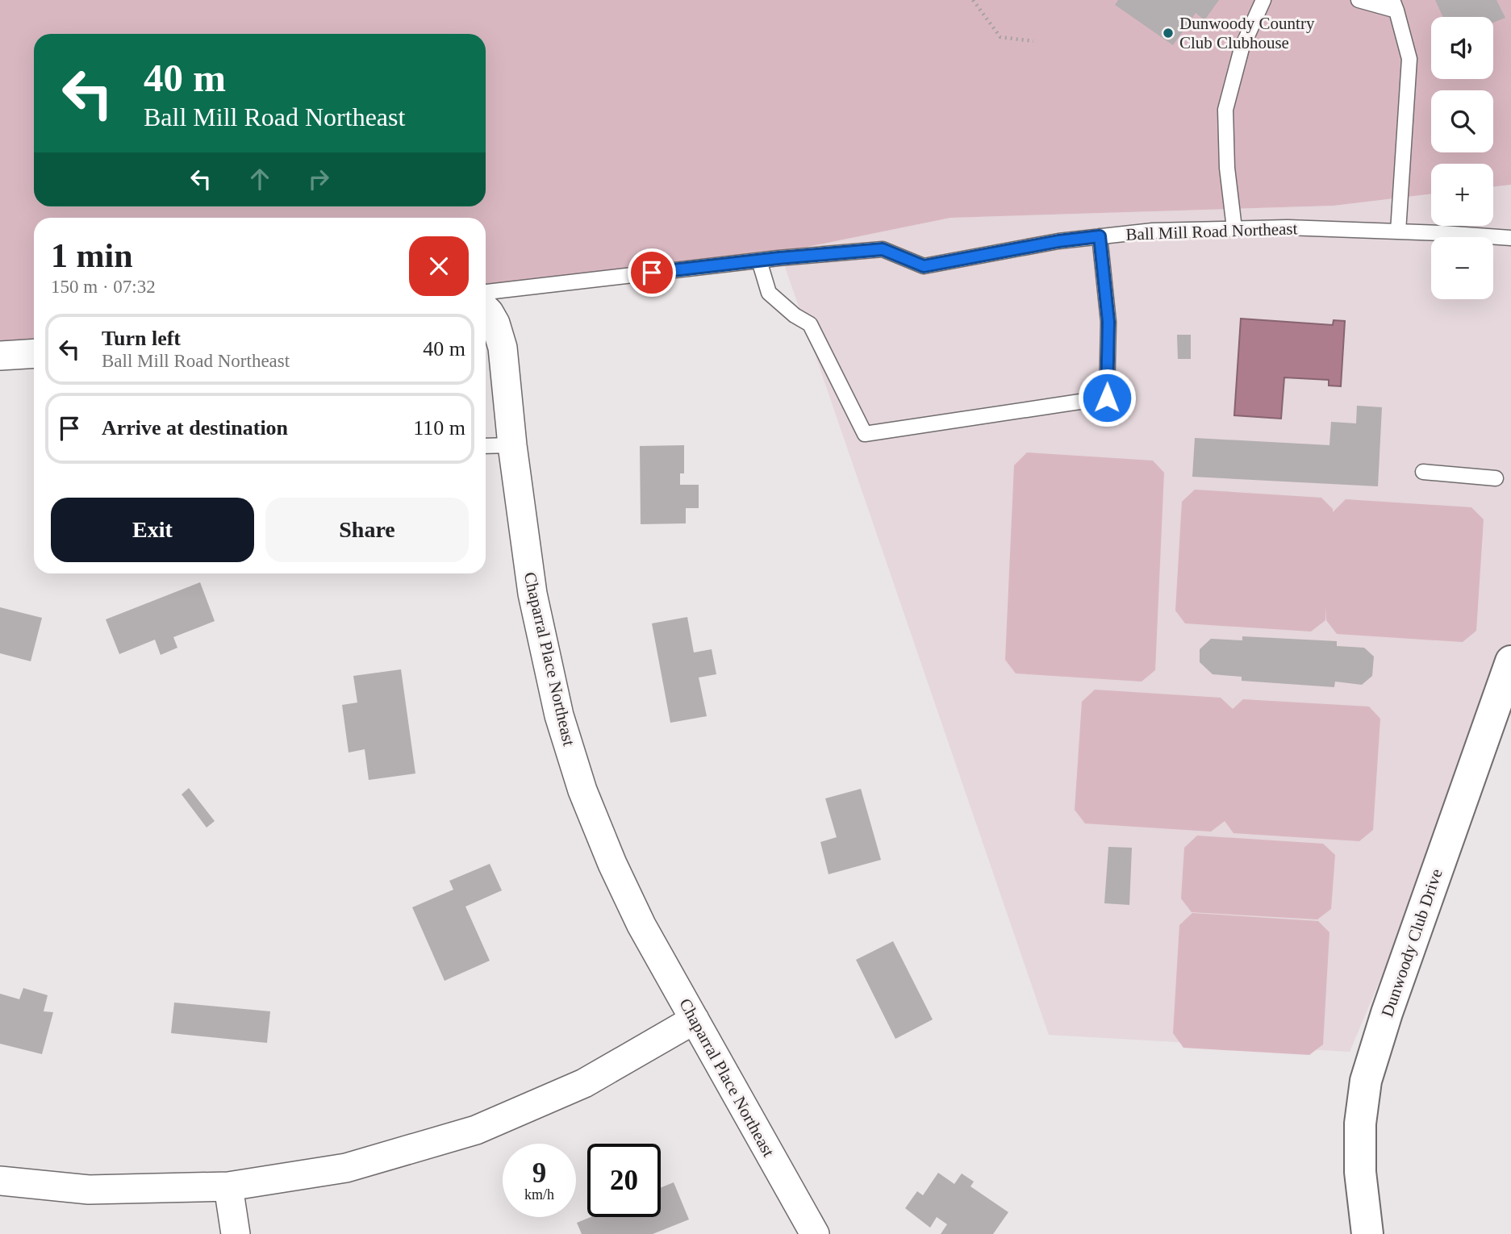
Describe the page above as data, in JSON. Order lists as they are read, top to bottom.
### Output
{
  "streets": {
    "street": ["Chaparral Place Northeast", "Dunwoody Club Drive"],
    "lane": ["Ball Mill Road Northeast"]
  },
  "places": ["Dunwoody Country Club Clubhouse"],
  "page": {
    "map_buttons": ["+", "−"],
    "turn": ["40 m", "Ball Mill Road Northeast"],
    "heading": ["1 min", "150 m · 07:32"],
    "list": [
      {
        "name": "Turn left",
        "note": "Ball Mill Road Northeast",
        "value": "40 m"
      },
      {
        "name": "Arrive at destination",
        "value": "110 m"
      }
    ],
    "buttons": ["Exit", "Share"],
    "speed": "9 km/h",
    "limit": "20"
  }
}
